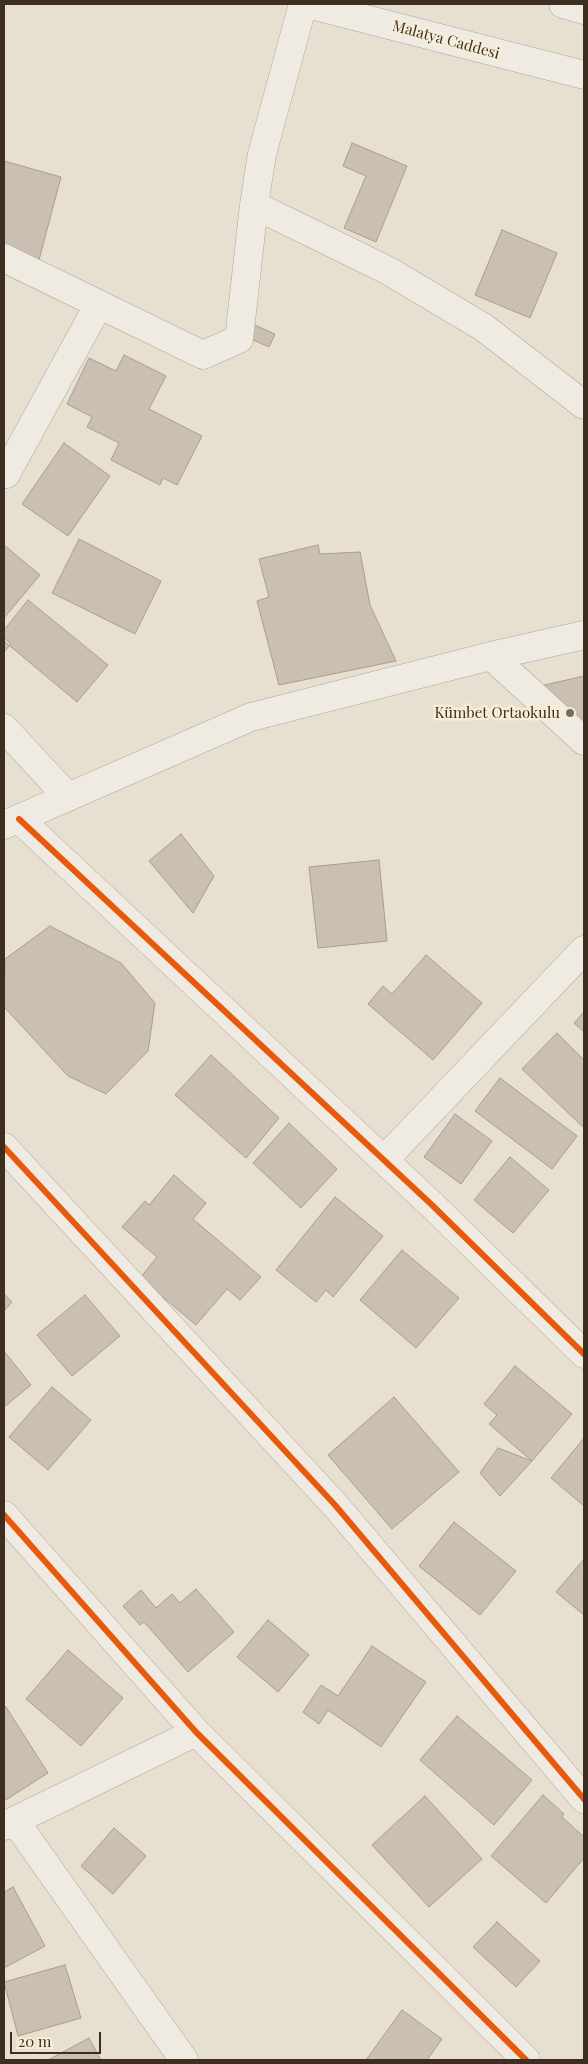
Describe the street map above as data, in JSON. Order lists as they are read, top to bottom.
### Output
{
  "streets": {
    "street": ["Malatya Caddesi"]
  },
  "places": ["Kümbet Ortaokulu"],
  "scale_bar": "20 m"
}
